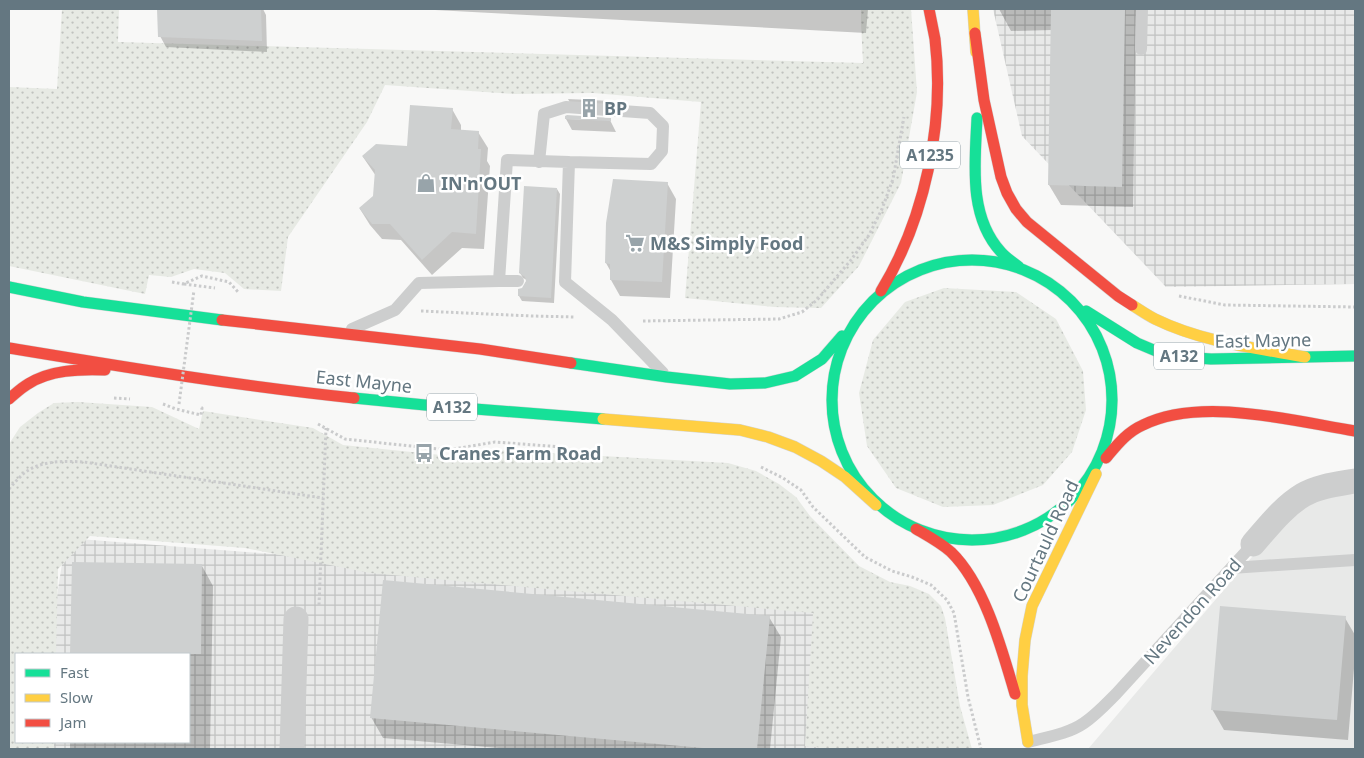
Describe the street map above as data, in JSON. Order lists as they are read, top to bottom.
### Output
{
  "streets": {
    "main road": [
      "A1235",
      "East Mayne",
      "A132",
      "Courtauld Road"
    ],
    "street": ["Nevendon Road"]
  },
  "crossings": [
    ["A1235", "A132"],
    ["East Mayne", "A132"],
    ["A132", "Courtauld Road"],
    ["Courtauld Road", "Nevendon Road"]
  ],
  "places": {
    "building": ["BP"],
    "shop": ["IN'n'OUT"],
    "supermarket": ["M&S Simply Food"],
    "bus stop": ["Cranes Farm Road"]
  },
  "legend": ["Fast", "Slow", "Jam"]
}
